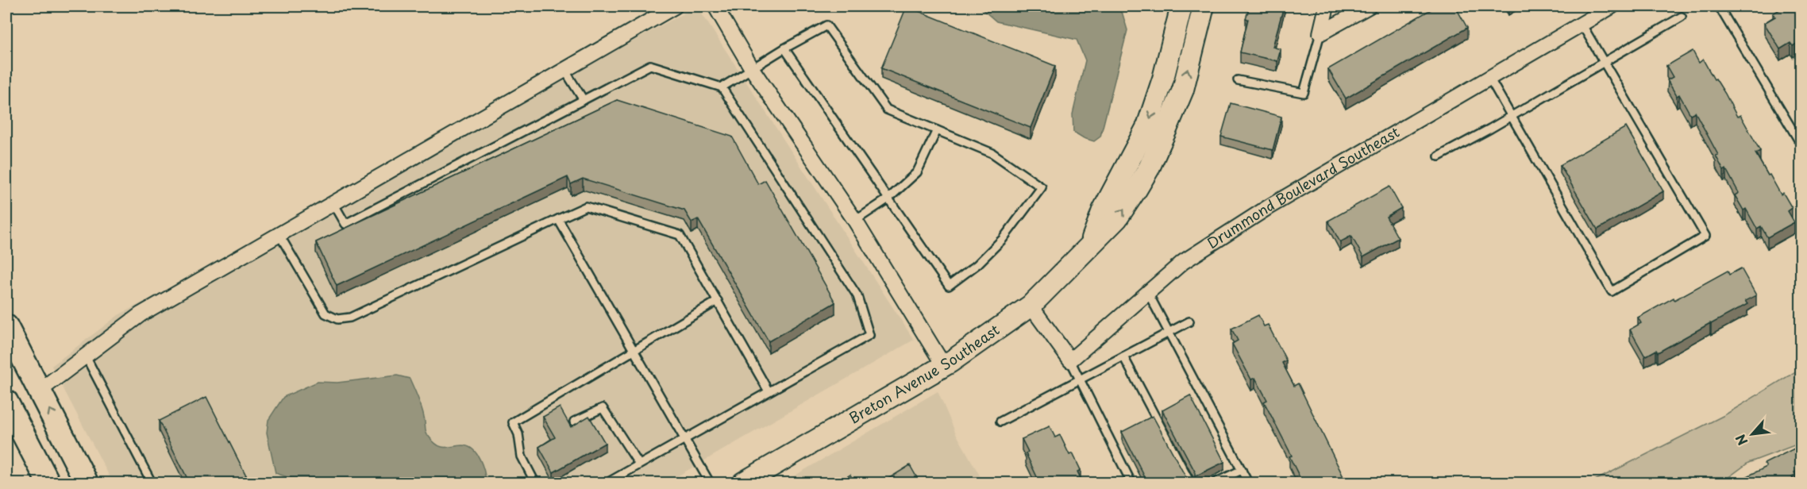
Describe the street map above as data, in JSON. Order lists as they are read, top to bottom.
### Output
{
  "streets": {
    "main road": ["Breton Avenue Southeast"],
    "street": ["Drummond Boulevard Southeast"]
  },
  "north": "bottom left"
}
